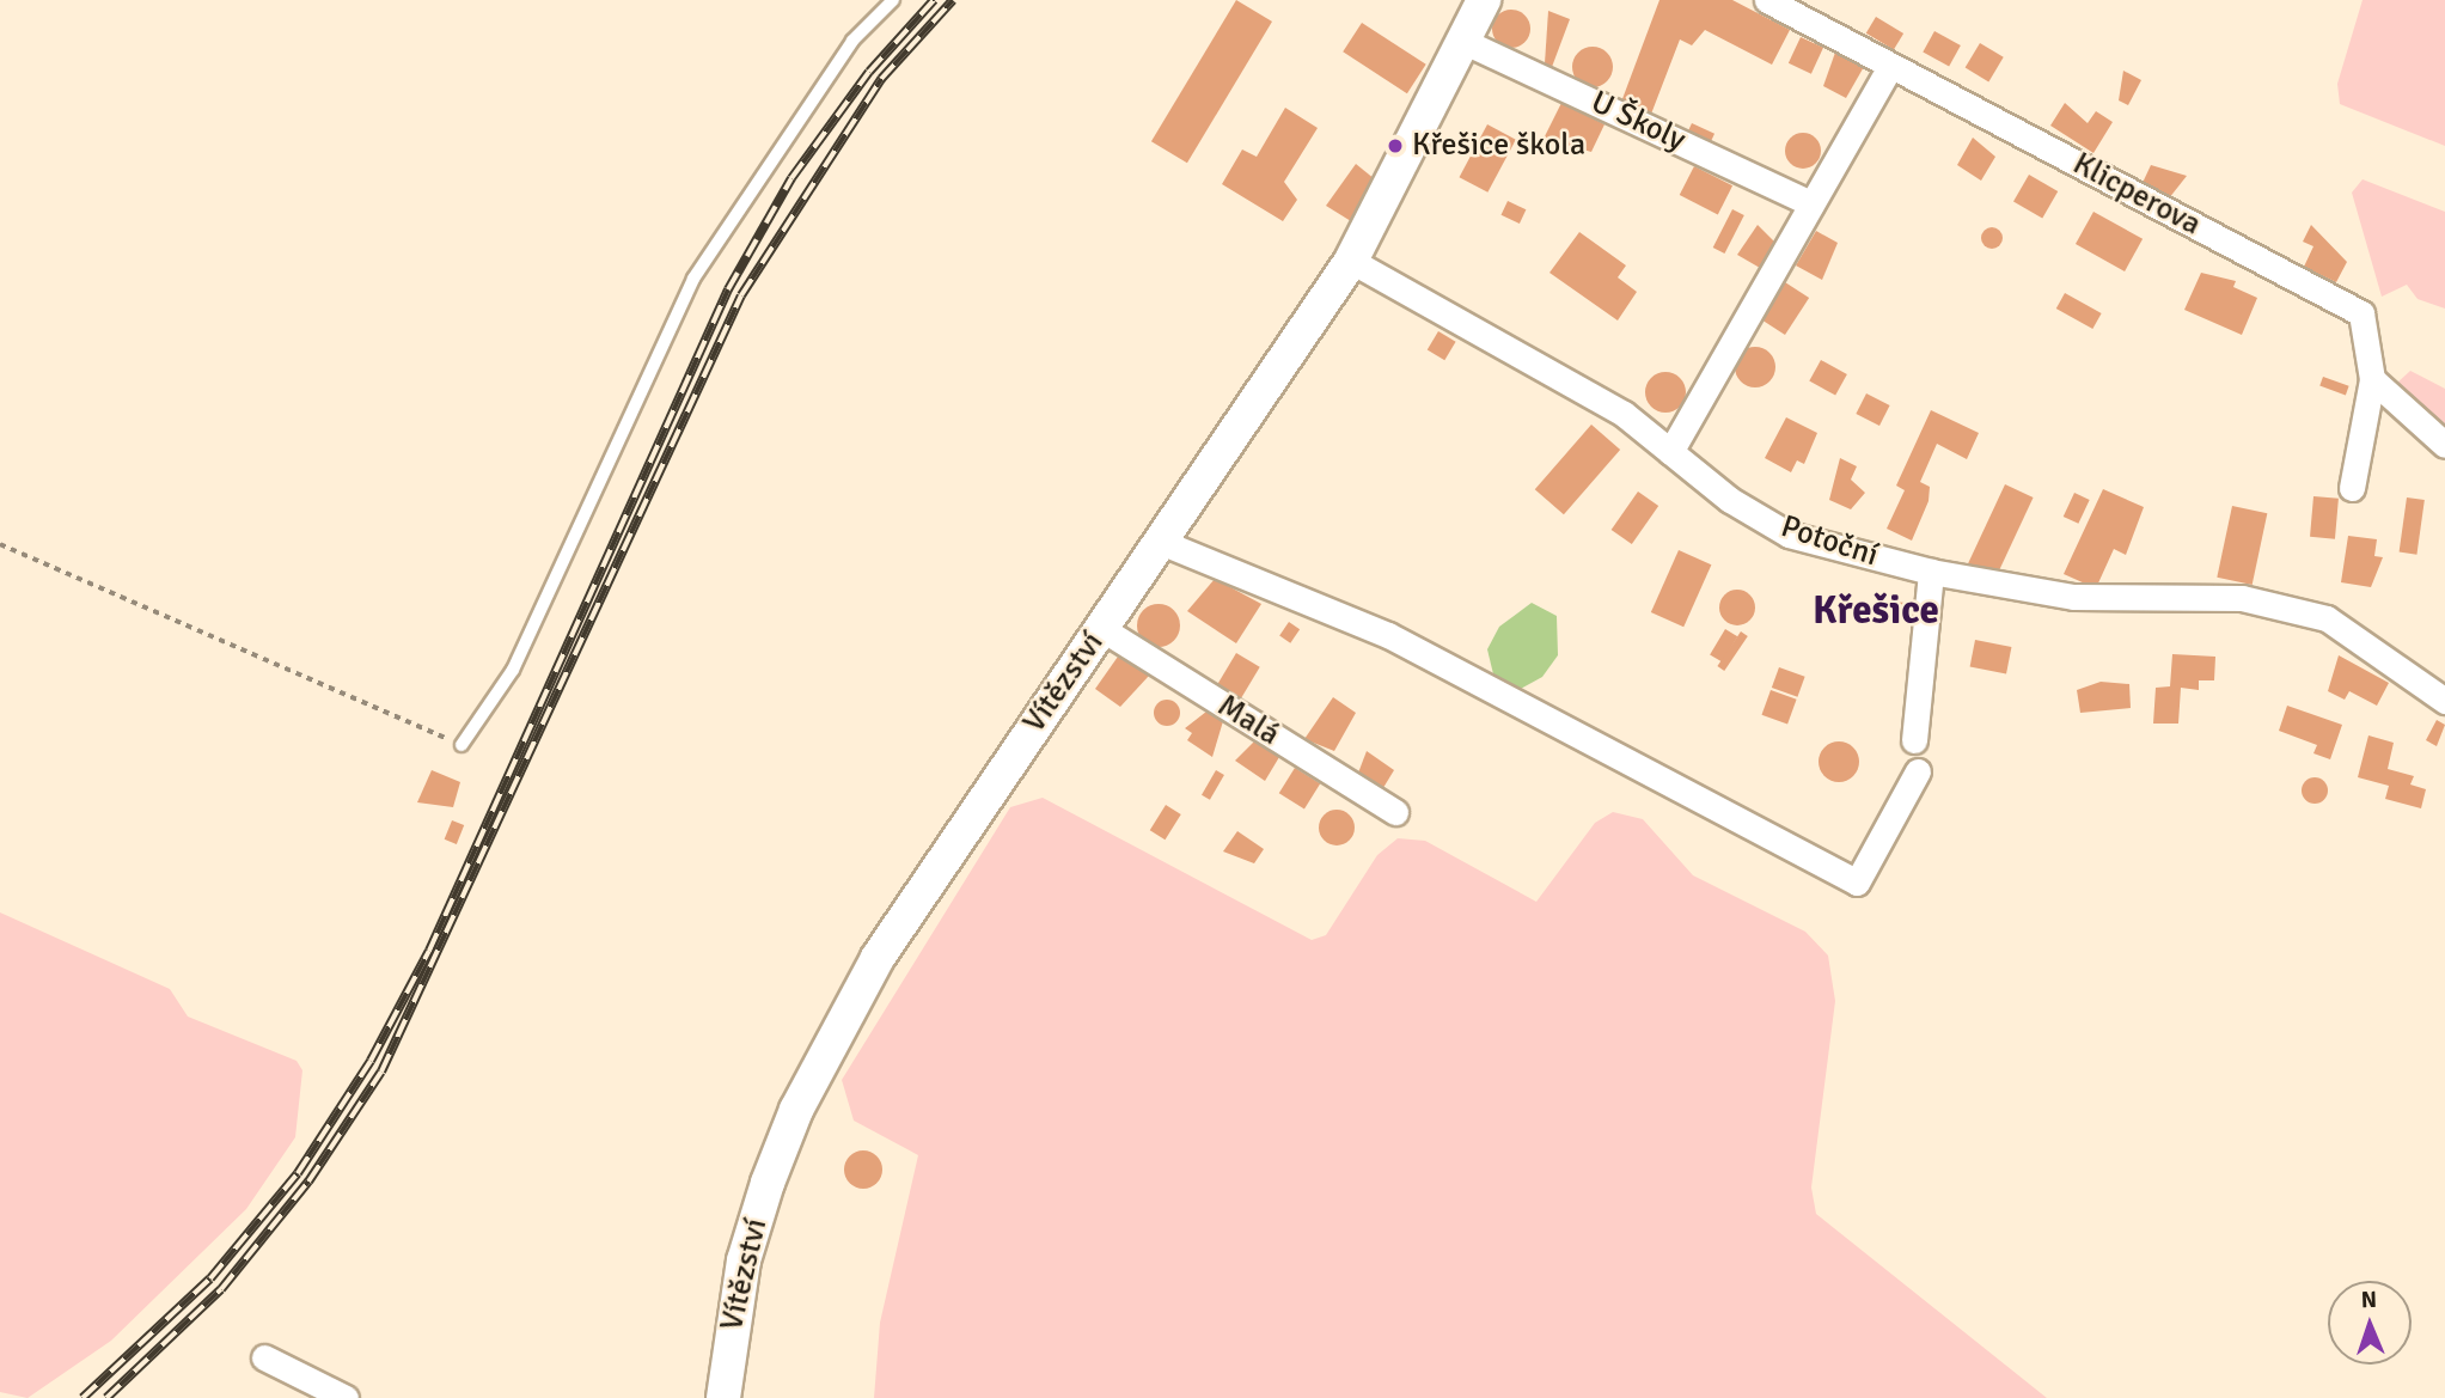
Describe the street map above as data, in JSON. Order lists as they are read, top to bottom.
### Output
{
  "streets": {
    "main road": ["Vítězství"],
    "street": [
      "U Školy",
      "Klicperova",
      "Potoční",
      "Malá"
    ]
  },
  "crossings": [
    ["U Školy", "Vítězství"],
    ["Potoční", "Vítězství"],
    ["Vítězství", "Malá"]
  ],
  "districts": ["Křešice"],
  "places": ["Křešice škola"],
  "north": "top"
}
